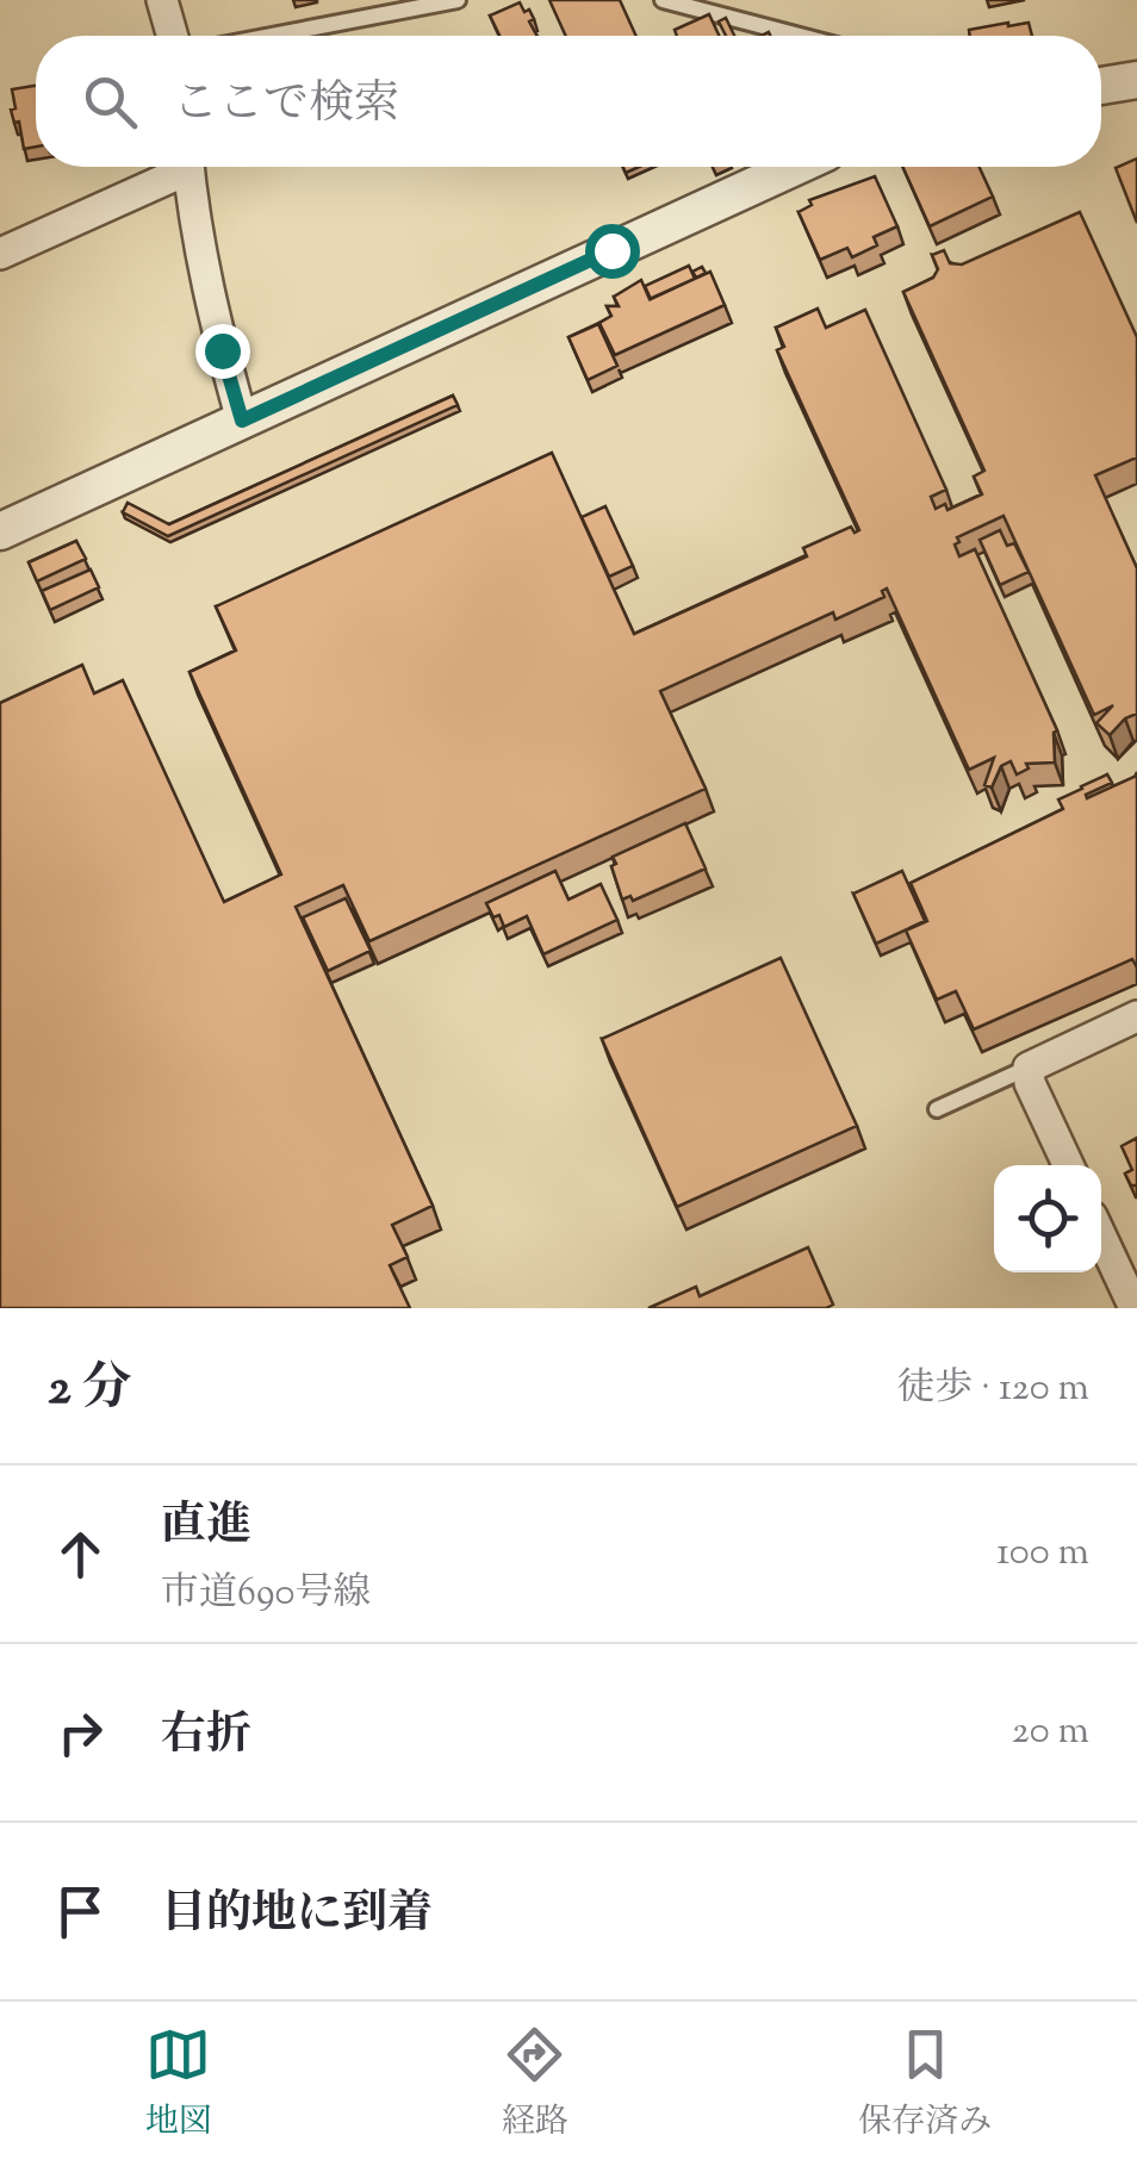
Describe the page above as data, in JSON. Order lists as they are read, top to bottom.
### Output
{
  "page": {
    "search": "ここで検索",
    "heading": ["2 分", "徒歩 · 120 m"],
    "list": [
      ["直進", "市道690号線", "100 m"],
      ["右折", "20 m"],
      "目的地に到着"
    ],
    "nav": ["地図", "経路", "保存済み"]
  }
}
